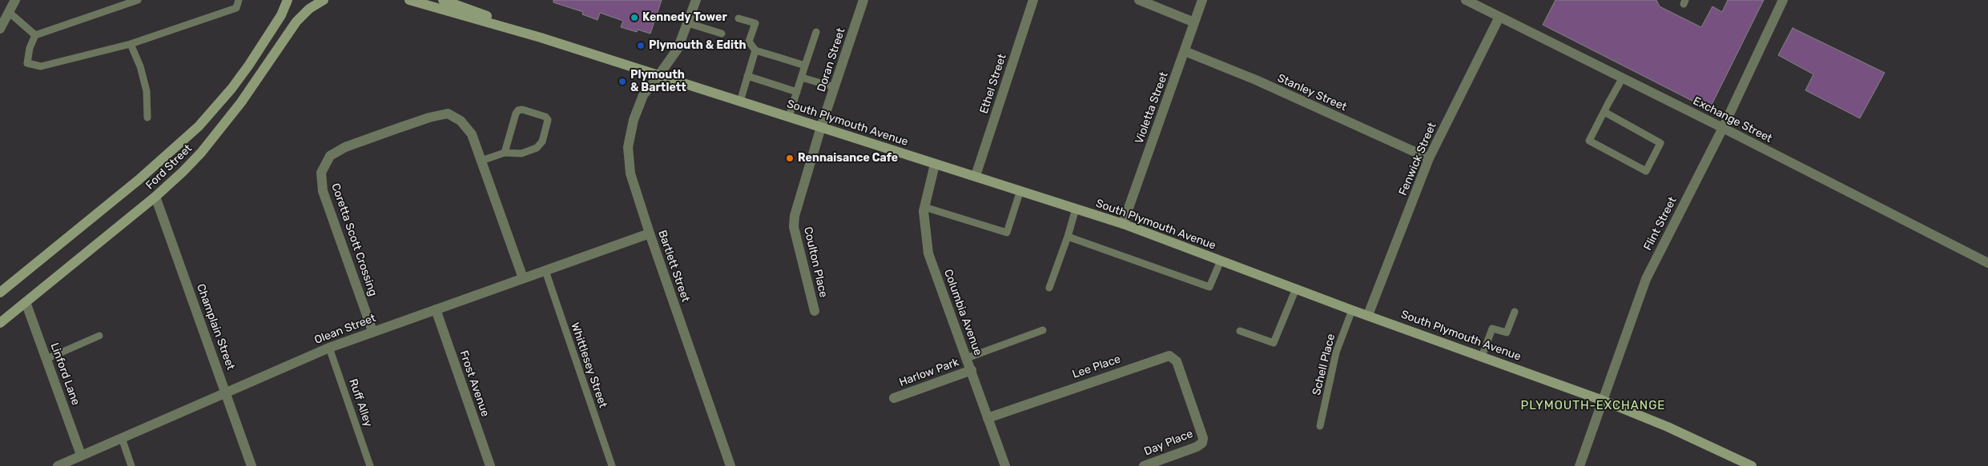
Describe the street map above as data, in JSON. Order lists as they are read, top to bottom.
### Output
{
  "streets": {
    "main road": ["South Plymouth Avenue", "Ford Street"],
    "street": [
      "Doran Street",
      "Ethel Street",
      "Stanley Street",
      "Violetta Street",
      "Exchange Street",
      "Fenwick Street",
      "Flint Street",
      "Coretta Scott Crossing",
      "Coulton Place",
      "Bartlett Street",
      "Columbia Avenue",
      "Champlain Street",
      "Olean Street",
      "Lee Place",
      "Harlow Park",
      "Linford Lane",
      "Frost Avenue",
      "Day Place"
    ],
    "lane": ["Schell Place", "Whittlesey Street", "Ruff Alley"]
  },
  "crossings": [
    ["Doran Street", "South Plymouth Avenue"],
    ["Doran Street", "Coulton Place"],
    ["Ethel Street", "South Plymouth Avenue"],
    ["Stanley Street", "Violetta Street"],
    ["Stanley Street", "Fenwick Street"],
    ["Violetta Street", "South Plymouth Avenue"],
    ["Exchange Street", "Fenwick Street"],
    ["Exchange Street", "Flint Street"],
    ["South Plymouth Avenue", "Fenwick Street"],
    ["South Plymouth Avenue", "Flint Street"],
    ["South Plymouth Avenue", "Coulton Place"],
    ["South Plymouth Avenue", "Bartlett Street"],
    ["South Plymouth Avenue", "Columbia Avenue"],
    ["South Plymouth Avenue", "Schell Place"],
    ["Ford Street", "Champlain Street"],
    ["Ford Street", "Linford Lane"],
    ["Coretta Scott Crossing", "Olean Street"],
    ["Bartlett Street", "Olean Street"],
    ["Columbia Avenue", "Lee Place"],
    ["Columbia Avenue", "Harlow Park"],
    ["Champlain Street", "Olean Street"],
    ["Olean Street", "Whittlesey Street"],
    ["Olean Street", "Linford Lane"],
    ["Olean Street", "Frost Avenue"],
    ["Olean Street", "Ruff Alley"],
    ["Lee Place", "Day Place"]
  ],
  "districts": ["PLYMOUTH-EXCHANGE"],
  "places": [
    "Kennedy Tower",
    "Plymouth & Edith",
    "Plymouth & Bartlett",
    "Rennaisance Cafe"
  ]
}
